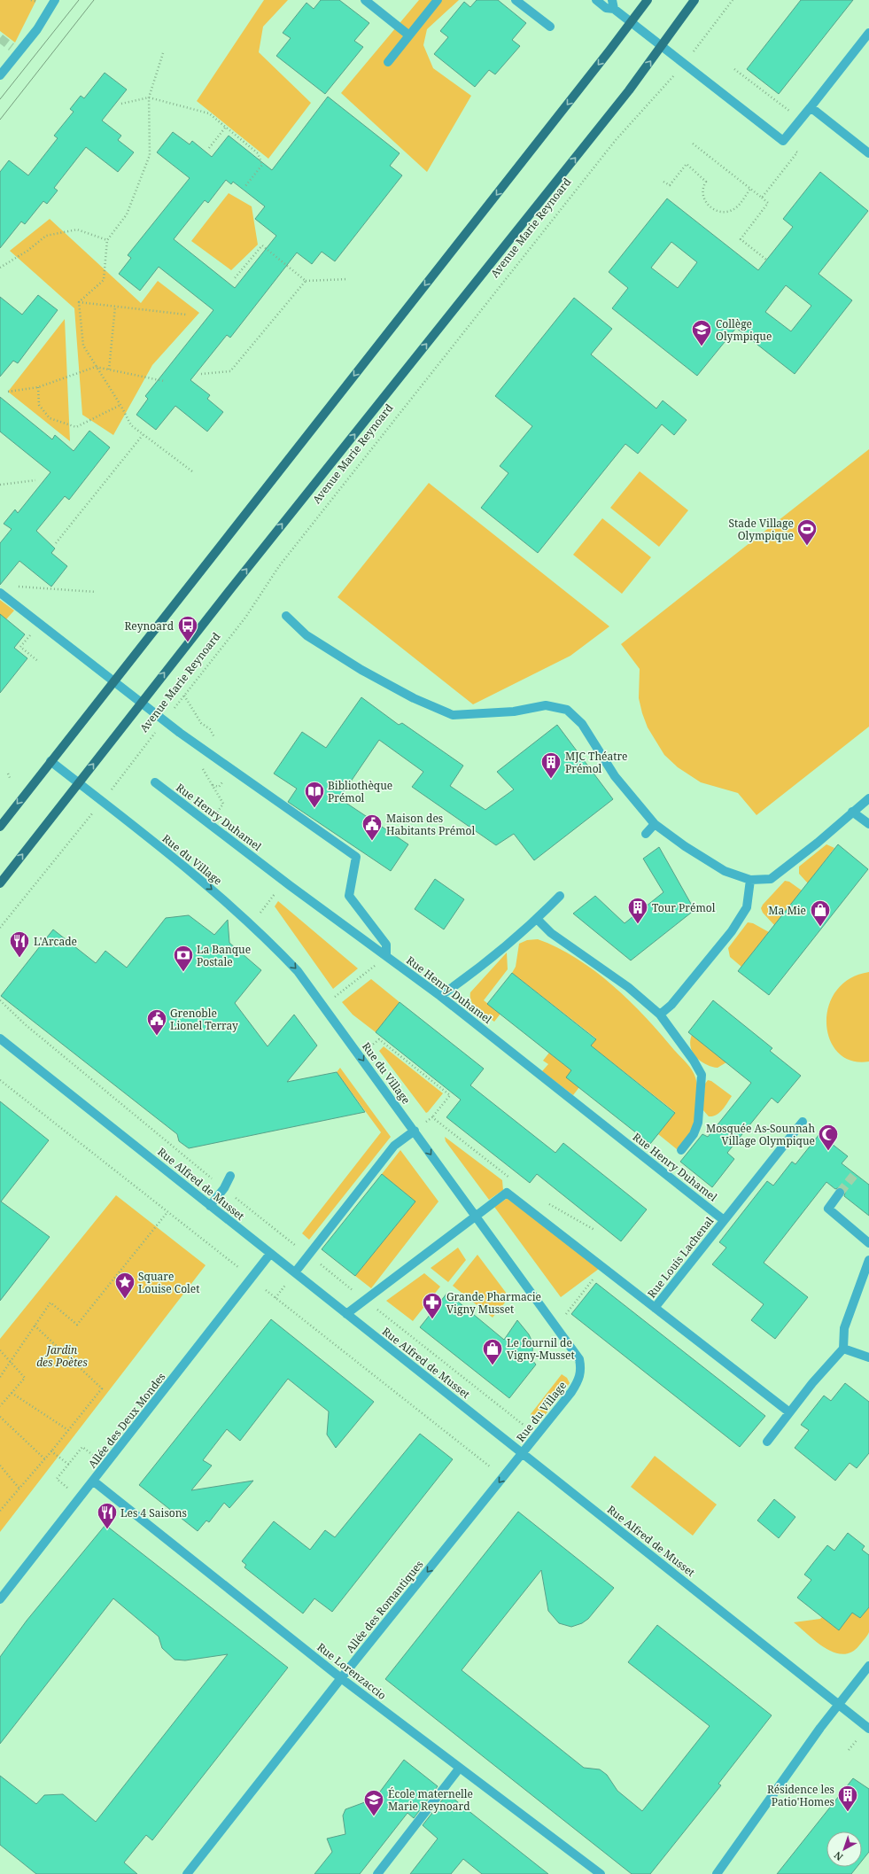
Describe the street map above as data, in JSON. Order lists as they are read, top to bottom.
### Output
{
  "streets": {
    "main road": ["Avenue Marie Reynoard"],
    "street": [
      "Rue Henry Duhamel",
      "Rue du Village",
      "Rue Alfred de Musset",
      "Rue Louis Lachenal",
      "Allée des Deux Mondes",
      "Allée des Romantiques",
      "Rue Lorenzaccio"
    ]
  },
  "crossings": [
    ["Avenue Marie Reynoard", "Rue du Village"],
    ["Rue Henry Duhamel", "Rue Louis Lachenal"],
    ["Rue du Village", "Rue Alfred de Musset"],
    ["Rue du Village", "Allée des Romantiques"],
    ["Rue Alfred de Musset", "Allée des Deux Mondes"],
    ["Rue Alfred de Musset", "Allée des Romantiques"],
    ["Allée des Deux Mondes", "Rue Lorenzaccio"],
    ["Allée des Romantiques", "Rue Lorenzaccio"]
  ],
  "one_way": ["Rue du Village", "Allée des Romantiques"],
  "parks": ["Jardin des Poètes"],
  "places": {
    "school or university": ["Collège Olympique", "École maternelle Marie Reynoard"],
    "sports": ["Stade Village Olympique"],
    "bus stop": ["Reynoard"],
    "building": ["MJC Théatre Prémol", "Tour Prémol", "Résidence les Patio'Homes"],
    "library": ["Bibliothèque Prémol"],
    "public building": ["Maison des Habitants Prémol", "Grenoble Lionel Terray"],
    "shop": ["Ma Mie", "Le fournil de Vigny-Musset"],
    "restaurant": ["L'Arcade", "Les 4 Saisons"],
    "bank": ["La Banque Postale"],
    "mosque": ["Mosquée As-Sounnah Village Olympique"],
    "place": ["Square Louise Colet"],
    "pharmacy": ["Grande Pharmacie Vigny Musset"]
  },
  "north": "bottom left"
}
